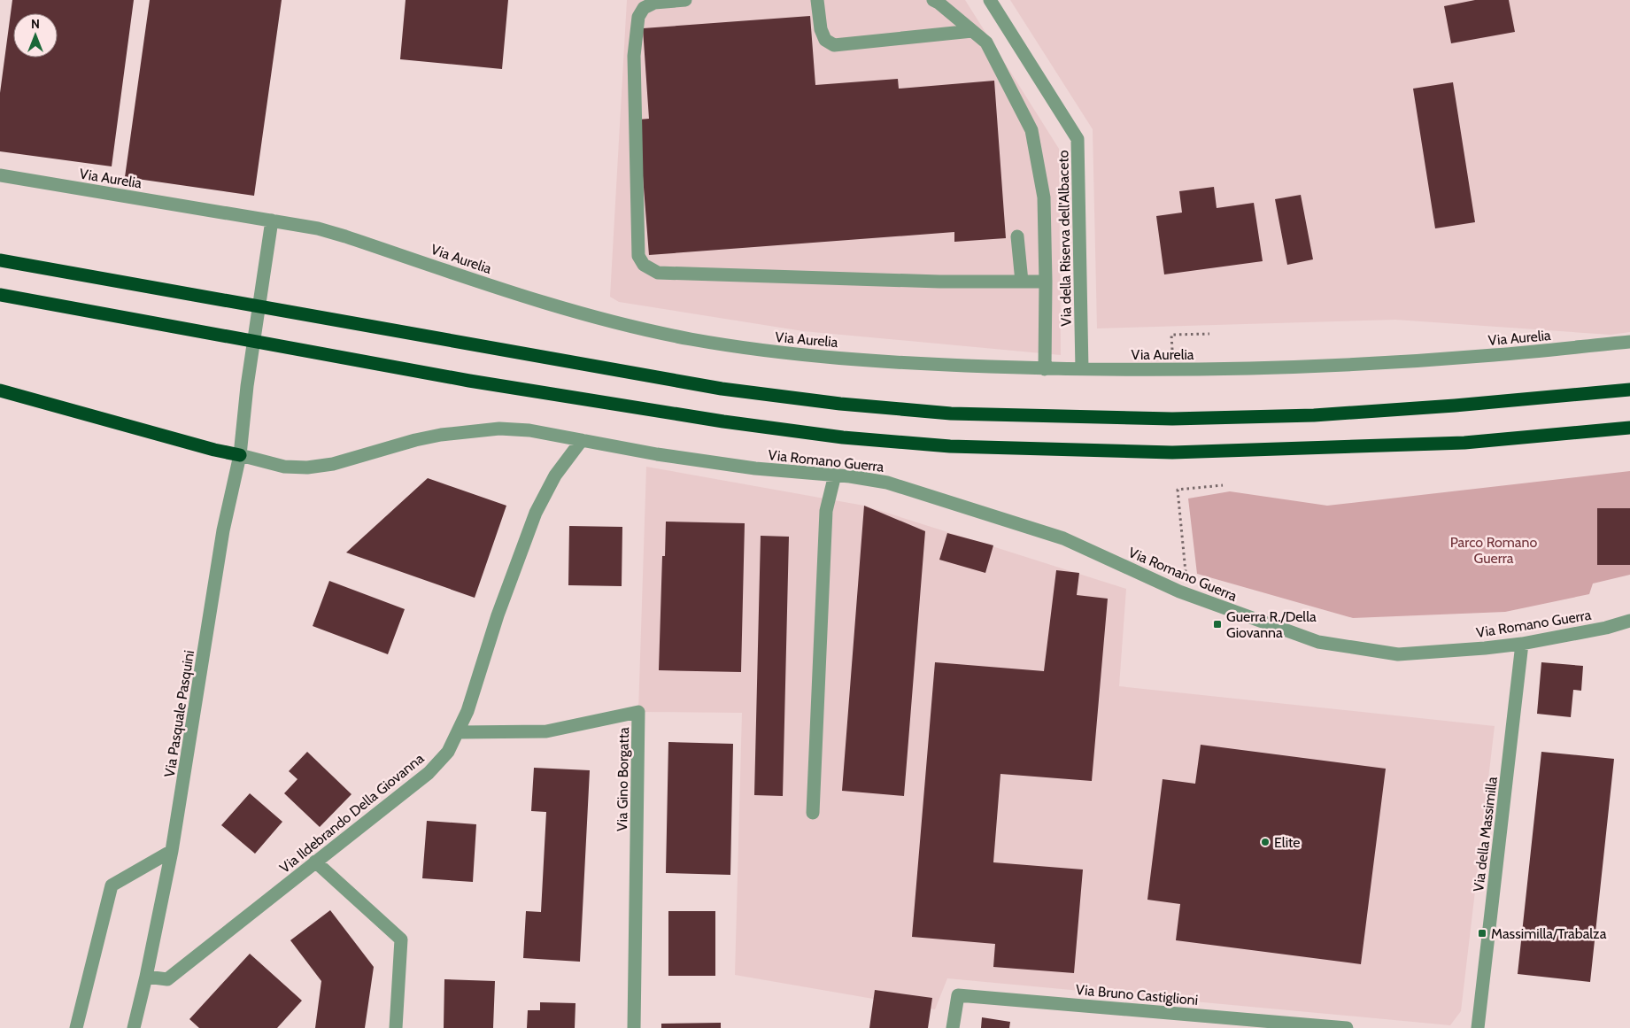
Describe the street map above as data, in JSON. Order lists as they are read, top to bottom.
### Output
{
  "streets": {
    "street": [
      "Via Aurelia",
      "Via della Riserva dell'Albaceto",
      "Via Romano Guerra",
      "Via Pasquale Pasquini",
      "Via Gino Borgatta",
      "Via Ildebrando Della Giovanna",
      "Via della Massimilla",
      "Via Bruno Castiglioni"
    ]
  },
  "crossings": [
    ["Via Aurelia", "Via della Riserva dell'Albaceto"],
    ["Via Aurelia", "Via Pasquale Pasquini"],
    ["Via Romano Guerra", "Via Ildebrando Della Giovanna"],
    ["Via Romano Guerra", "Via della Massimilla"],
    ["Via Pasquale Pasquini", "Via Ildebrando Della Giovanna"],
    ["Via Gino Borgatta", "Via Ildebrando Della Giovanna"]
  ],
  "parks": ["Parco Romano Guerra"],
  "places": {
    "transit": ["Guerra R./Della Giovanna", "Massimilla/Trabalza"],
    "other": ["Elite"]
  },
  "north": "top"
}
